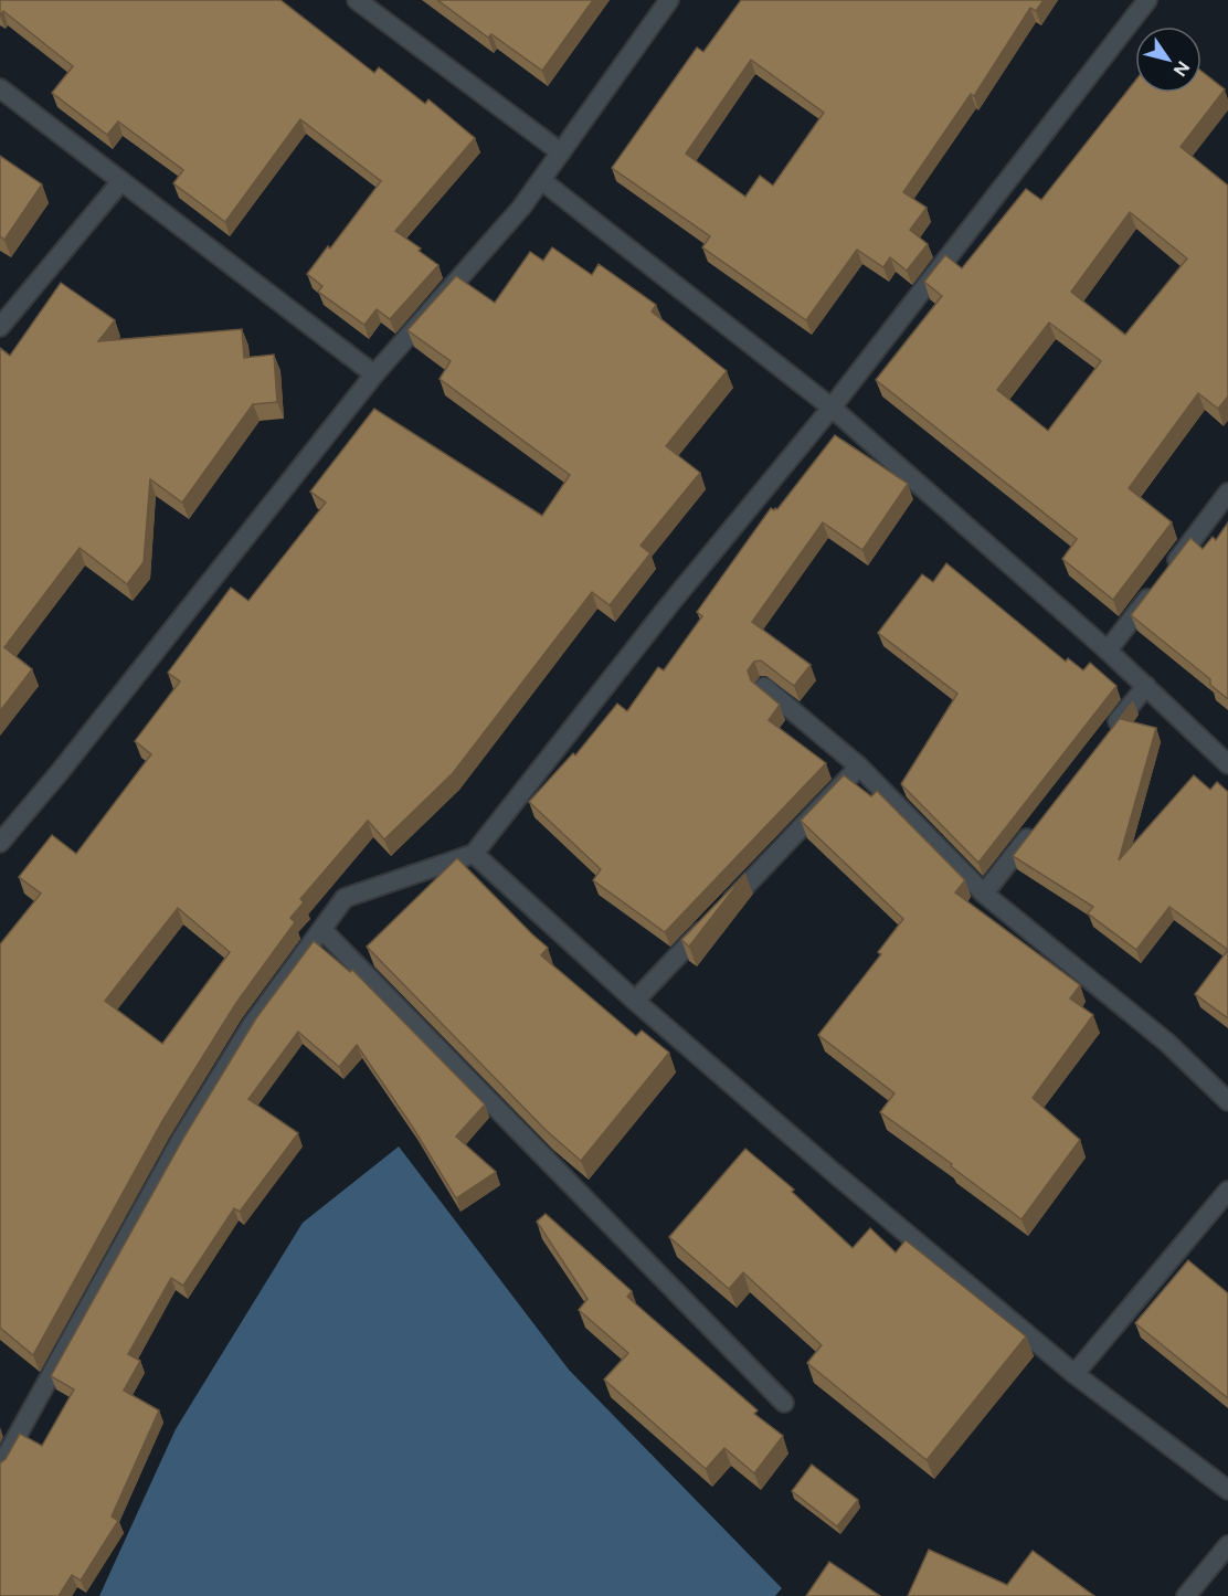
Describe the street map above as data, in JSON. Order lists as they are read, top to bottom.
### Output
{
  "north": "bottom right"
}
